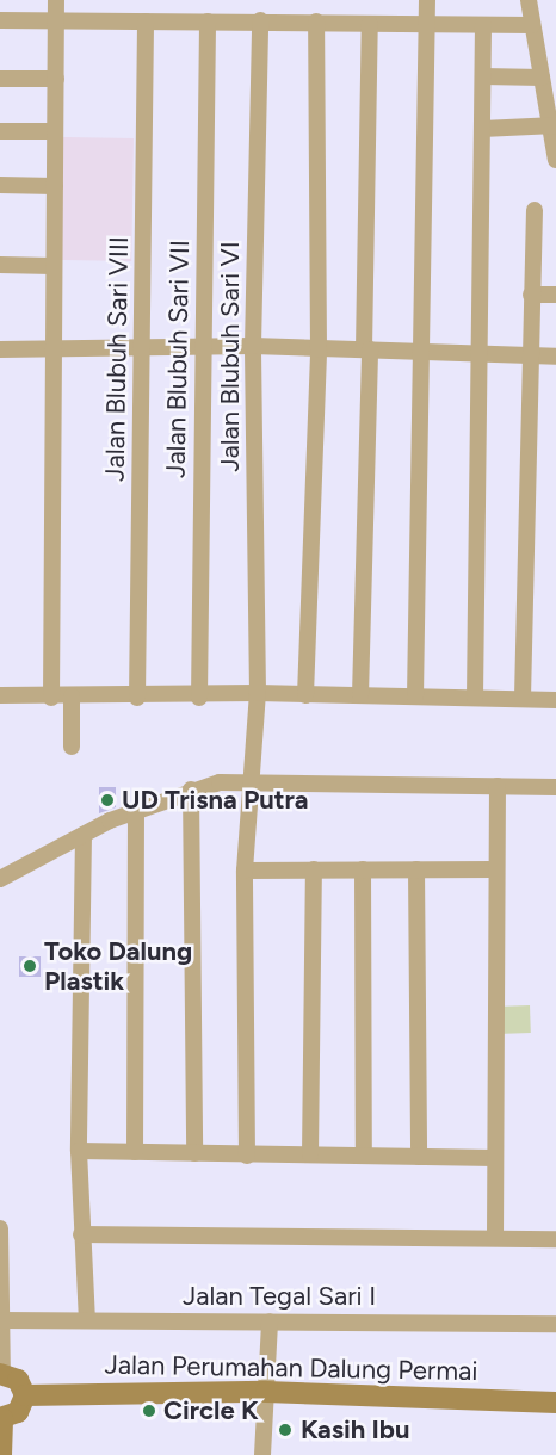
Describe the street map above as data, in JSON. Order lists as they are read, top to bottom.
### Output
{
  "streets": {
    "street": [
      "Jalan Blubuh Sari VI",
      "Jalan Blubuh Sari VIII",
      "Jalan Blubuh Sari VII",
      "Jalan Tegal Sari I",
      "Jalan Perumahan Dalung Permai"
    ]
  },
  "places": [
    "UD Trisna Putra",
    "Toko Dalung Plastik",
    "Circle K",
    "Kasih Ibu"
  ]
}
